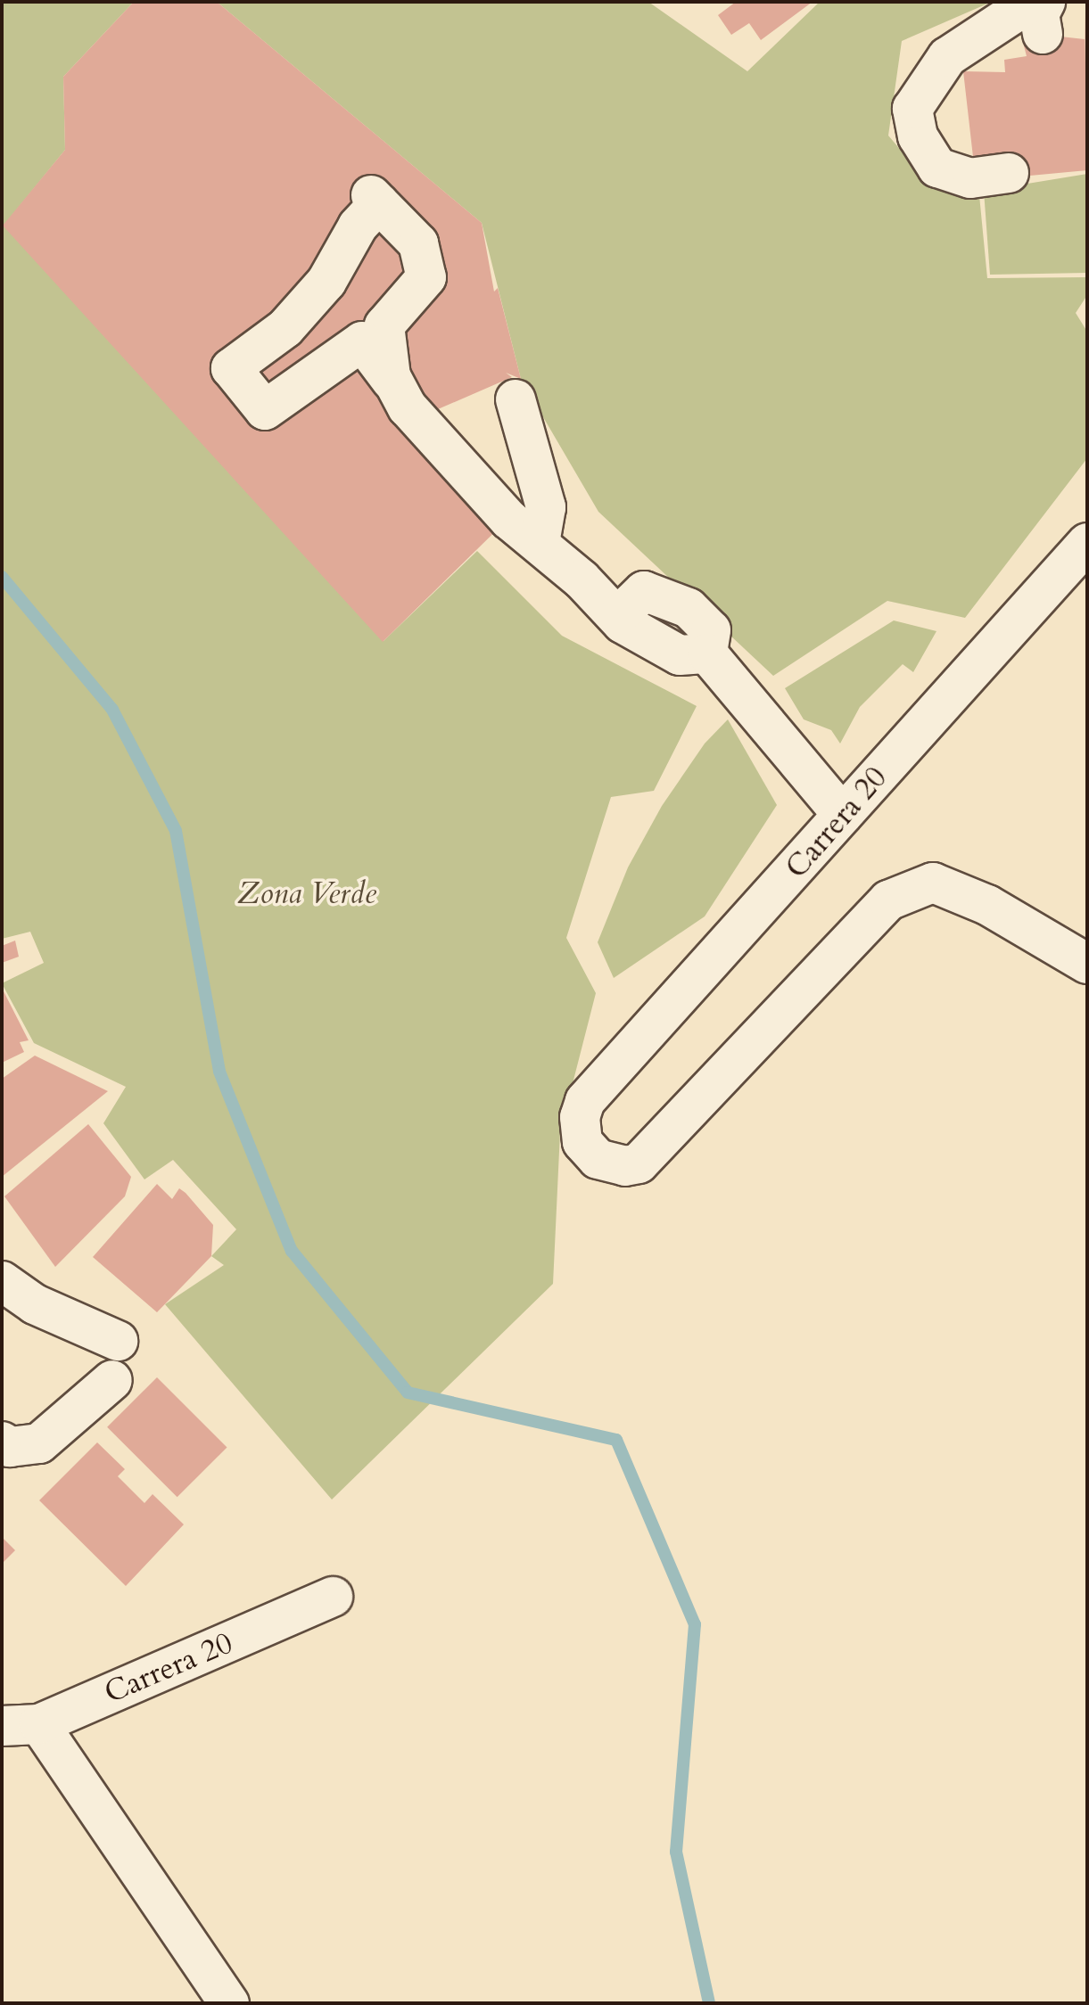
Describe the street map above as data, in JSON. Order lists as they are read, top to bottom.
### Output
{
  "streets": {
    "street": ["Carrera 20"]
  },
  "parks": ["Zona Verde"]
}
